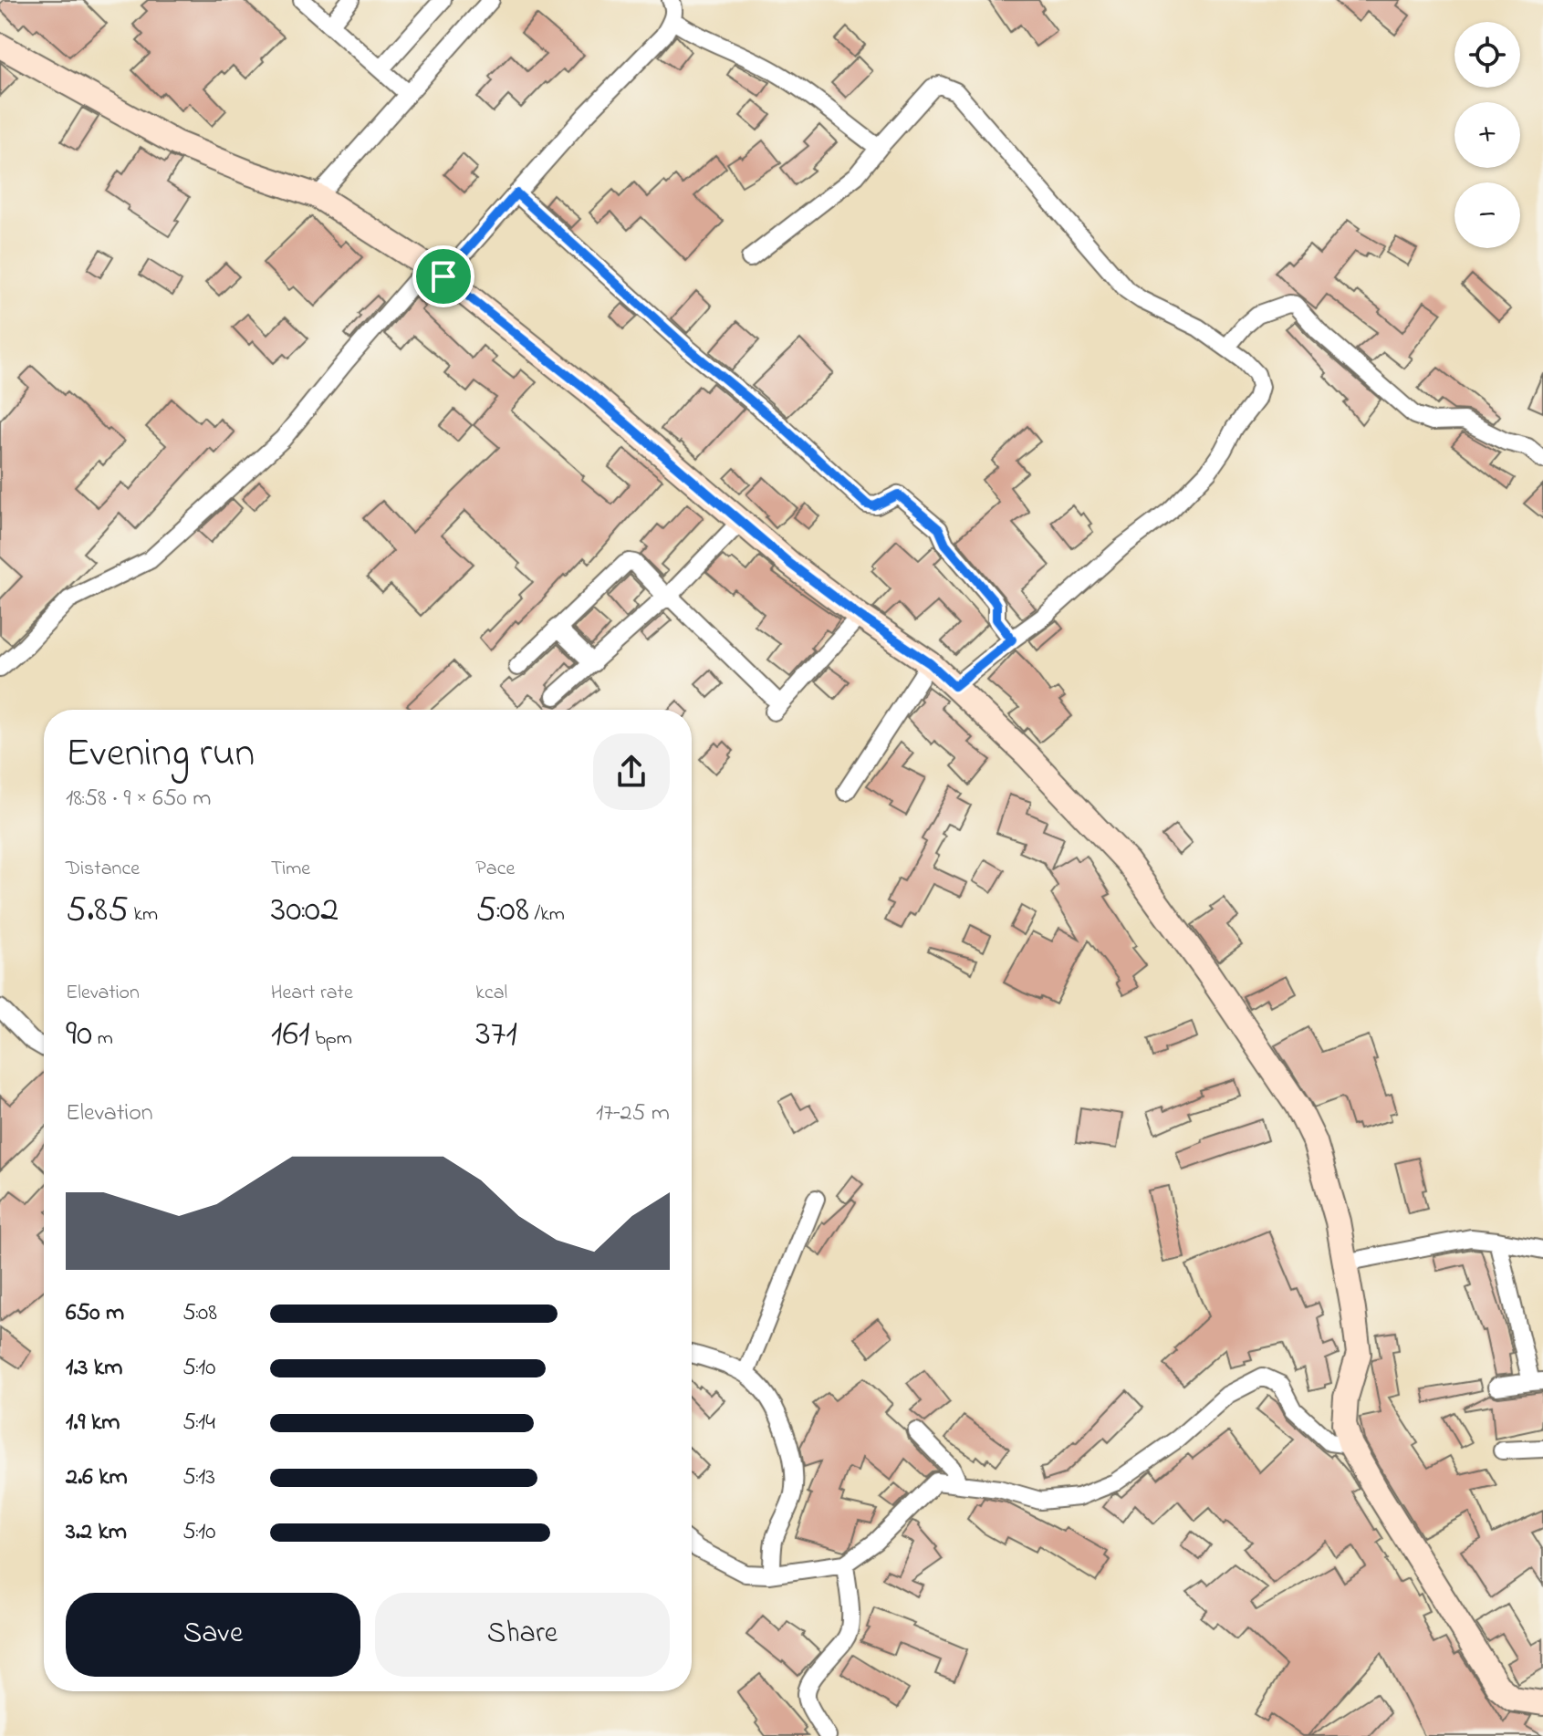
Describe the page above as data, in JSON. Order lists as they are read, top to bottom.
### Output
{
  "page": {
    "map_buttons": ["+", "−"],
    "heading": ["Evening run", "18:58 · 9 × 650 m"],
    "stats": [
      ["Distance", "5.85 km"],
      ["Time", "30:02"],
      ["Pace", "5:08 /km"],
      ["Elevation", "90 m"],
      ["Heart rate", "161 bpm"],
      ["kcal", "371"]
    ],
    "chart": ["Elevation", "17–25 m"],
    "list": [
      {
        "name": "650 m",
        "note": "5:08"
      },
      {
        "name": "1.3 km",
        "note": "5:10"
      },
      {
        "name": "1.9 km",
        "note": "5:14"
      },
      {
        "name": "2.6 km",
        "note": "5:13"
      },
      {
        "name": "3.2 km",
        "note": "5:10"
      }
    ],
    "buttons": ["Save", "Share"]
  }
}
